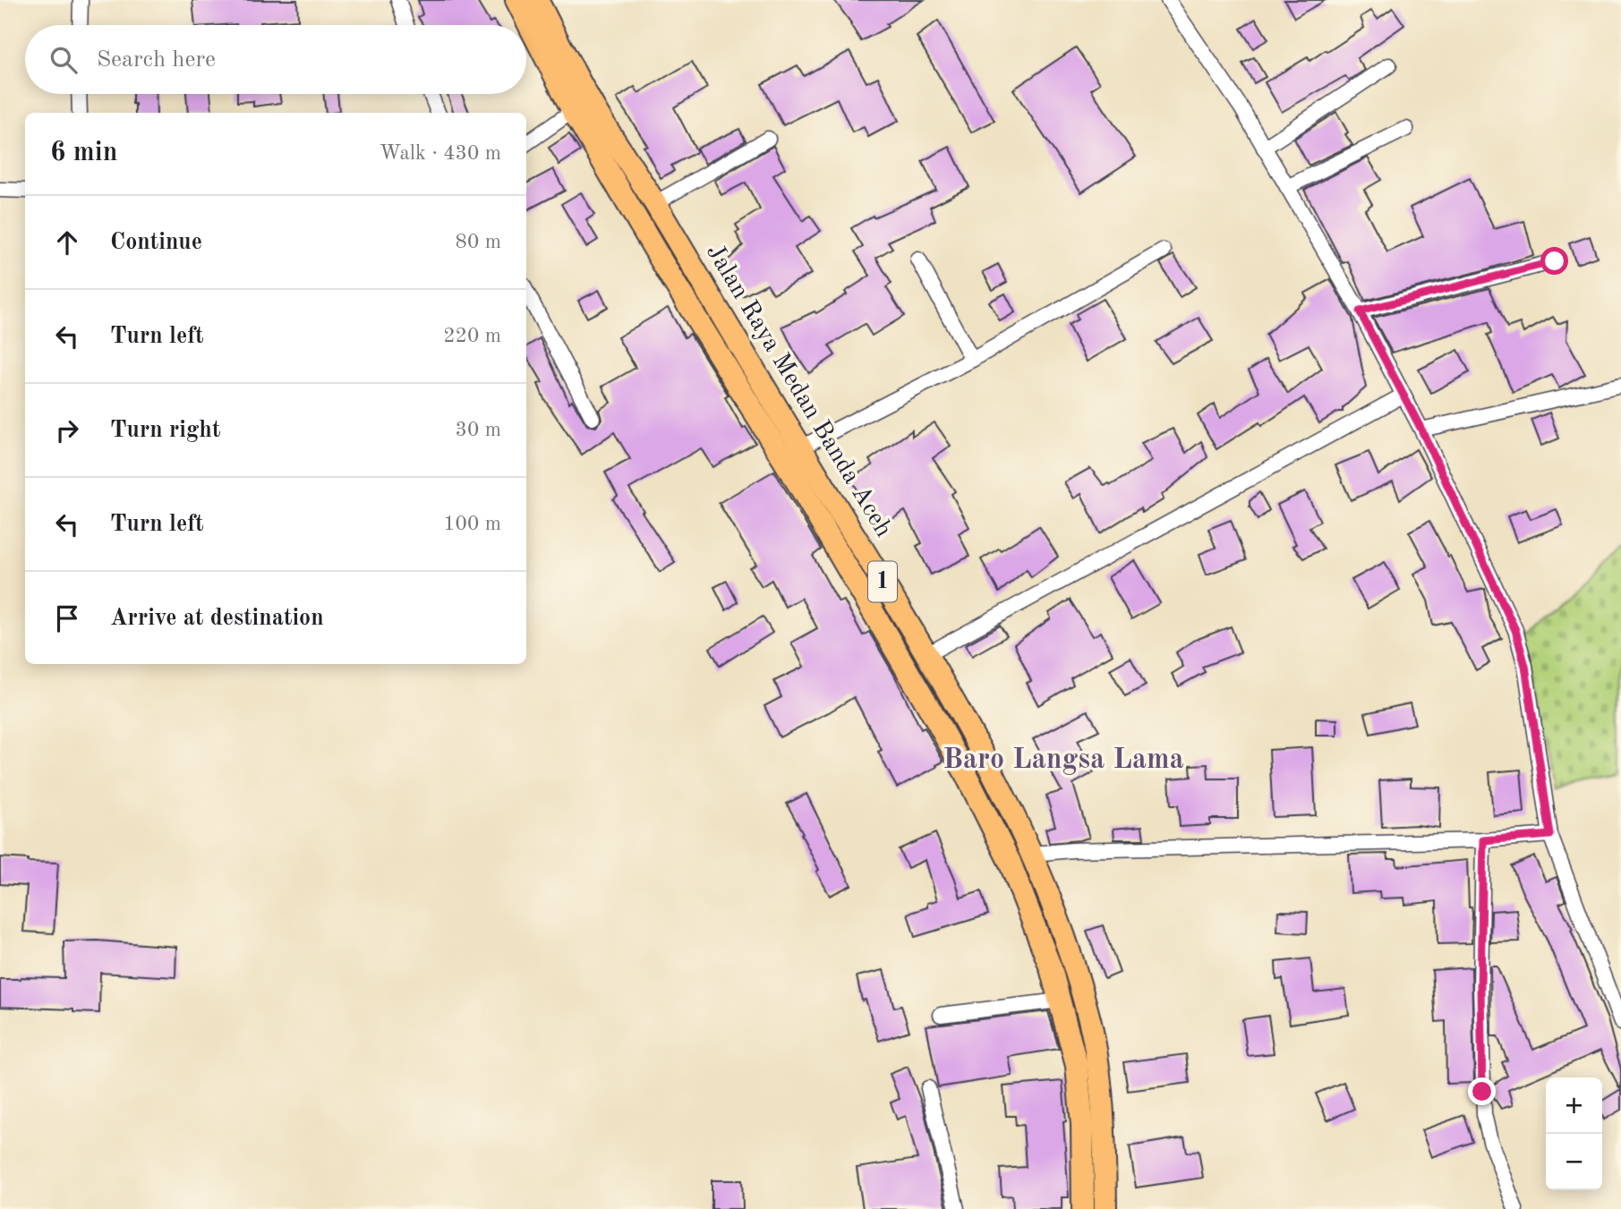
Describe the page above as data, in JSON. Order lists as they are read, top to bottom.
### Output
{
  "streets": {
    "highway": ["Jalan Raya Medan Banda Aceh", "1"]
  },
  "districts": ["Baro Langsa Lama"],
  "page": {
    "search": "Search here",
    "heading": ["6 min", "Walk · 430 m"],
    "list": [
      ["Continue", "80 m"],
      ["Turn left", "220 m"],
      ["Turn right", "30 m"],
      ["Turn left", "100 m"],
      "Arrive at destination"
    ],
    "map_buttons": ["+", "−"]
  }
}
